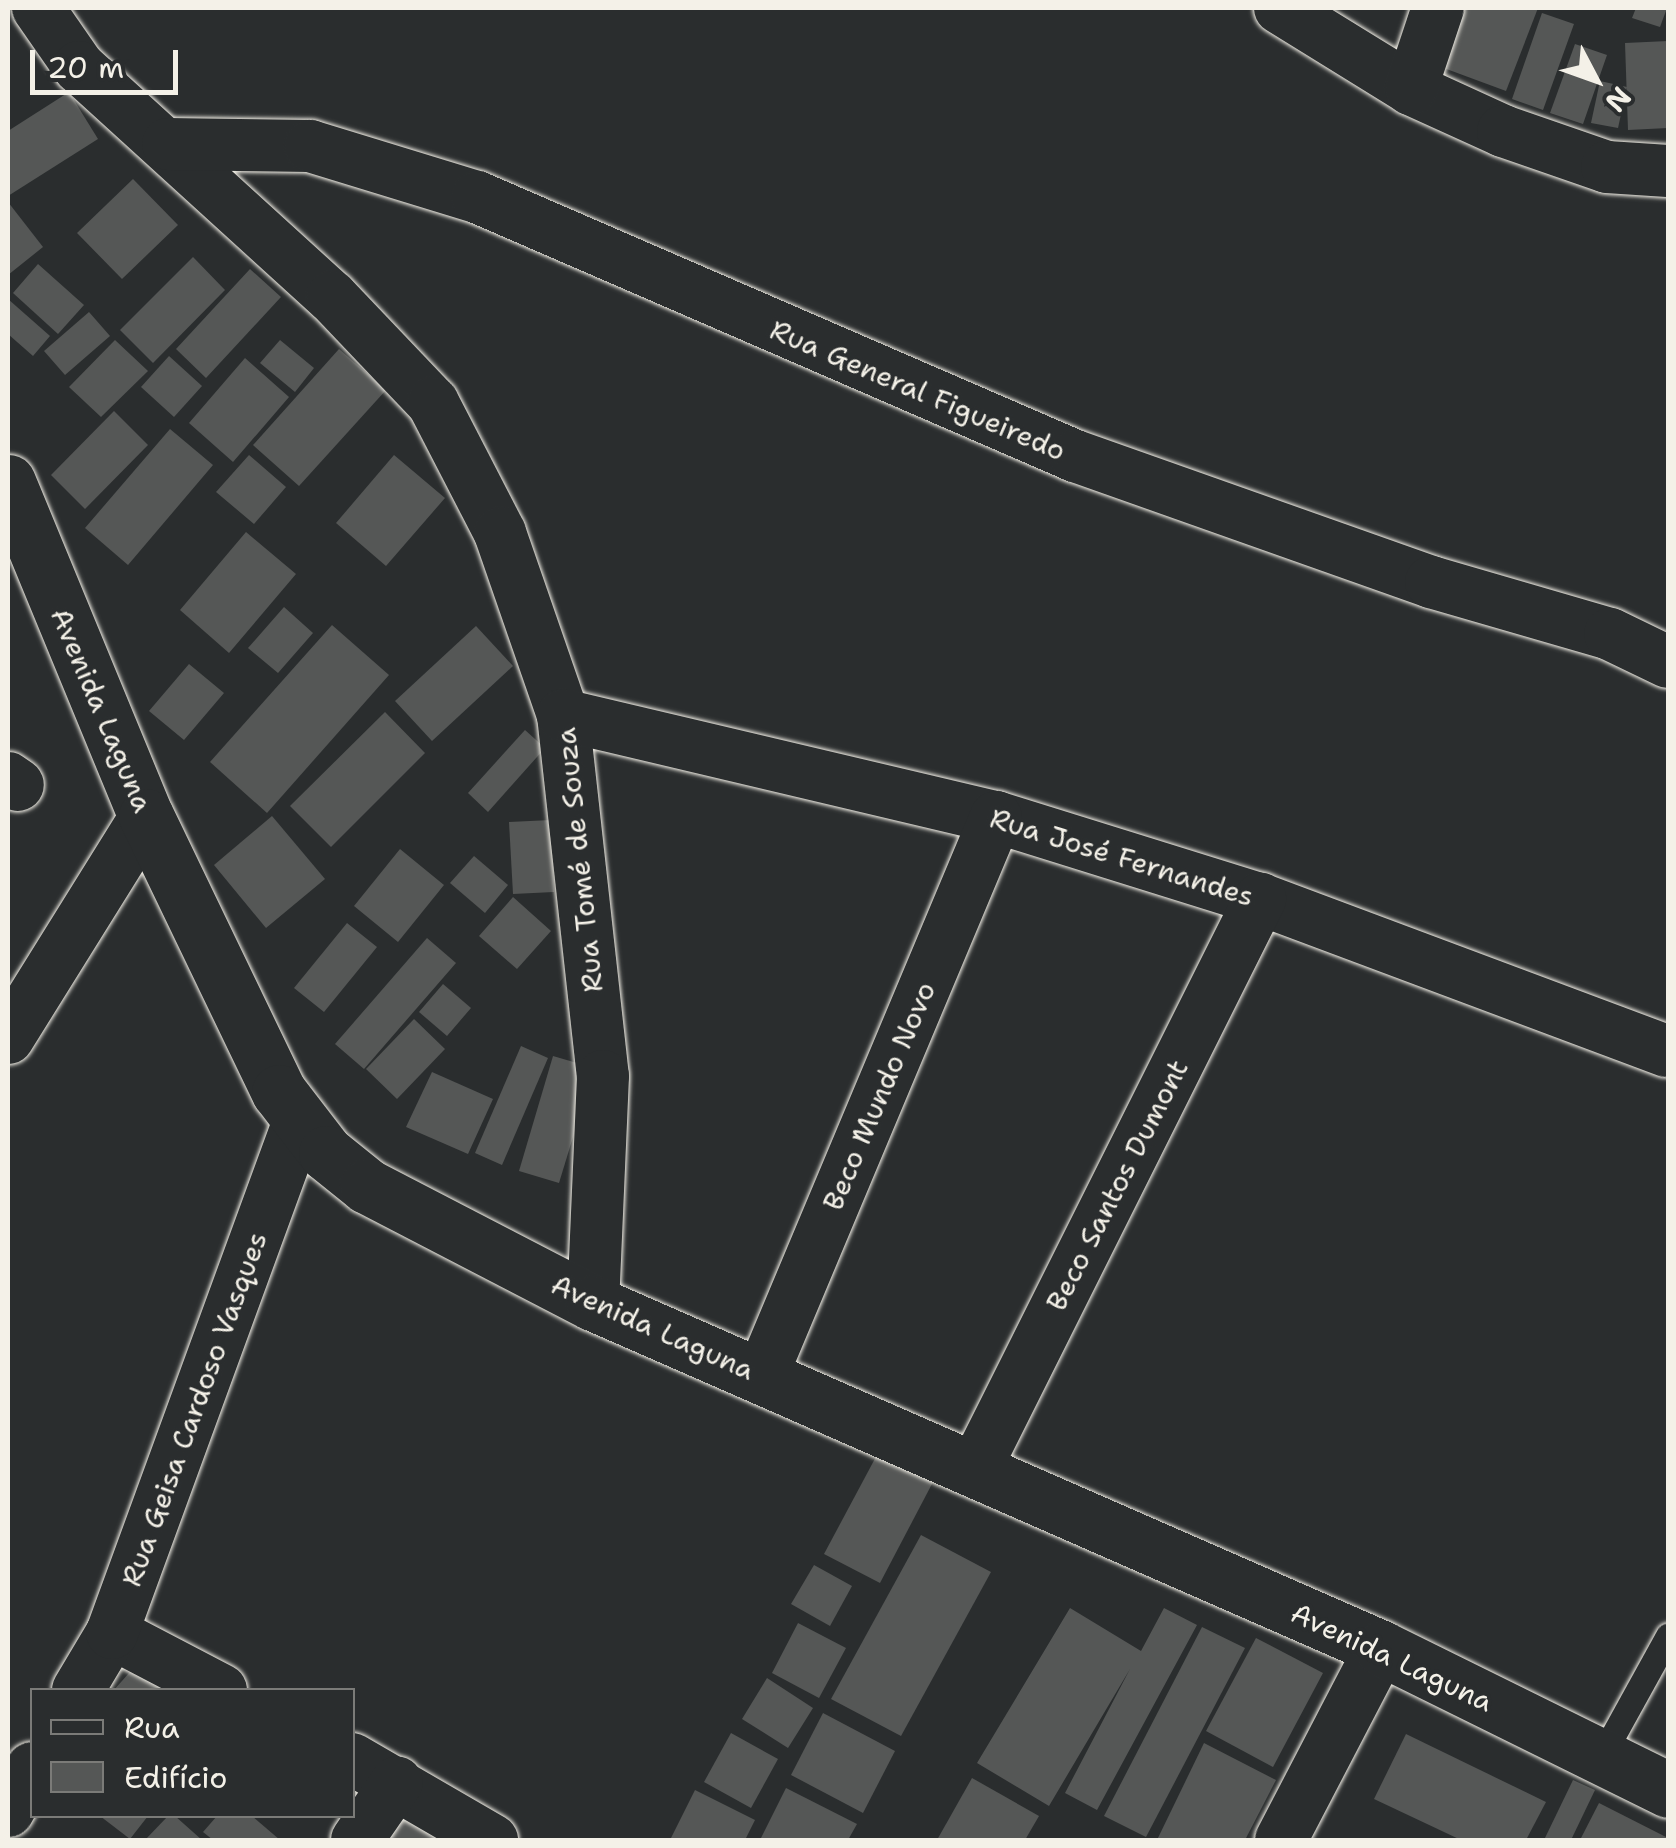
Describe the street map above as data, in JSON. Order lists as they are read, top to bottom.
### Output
{
  "streets": {
    "main road": ["Avenida Laguna"],
    "street": [
      "Rua General Figueiredo",
      "Rua José Fernandes",
      "Rua Tomé de Souza",
      "Beco Mundo Novo",
      "Beco Santos Dumont",
      "Rua Geisa Cardoso Vasques"
    ]
  },
  "crossings": [
    ["Rua General Figueiredo", "Rua Tomé de Souza"],
    ["Avenida Laguna", "Rua Tomé de Souza"],
    ["Avenida Laguna", "Beco Mundo Novo"],
    ["Avenida Laguna", "Beco Santos Dumont"],
    ["Avenida Laguna", "Rua Geisa Cardoso Vasques"],
    ["Rua José Fernandes", "Rua Tomé de Souza"],
    ["Rua José Fernandes", "Beco Mundo Novo"],
    ["Rua José Fernandes", "Beco Santos Dumont"]
  ],
  "legend": ["Rua", "Edifício"],
  "scale_bar": "20 m",
  "north": "bottom right"
}
